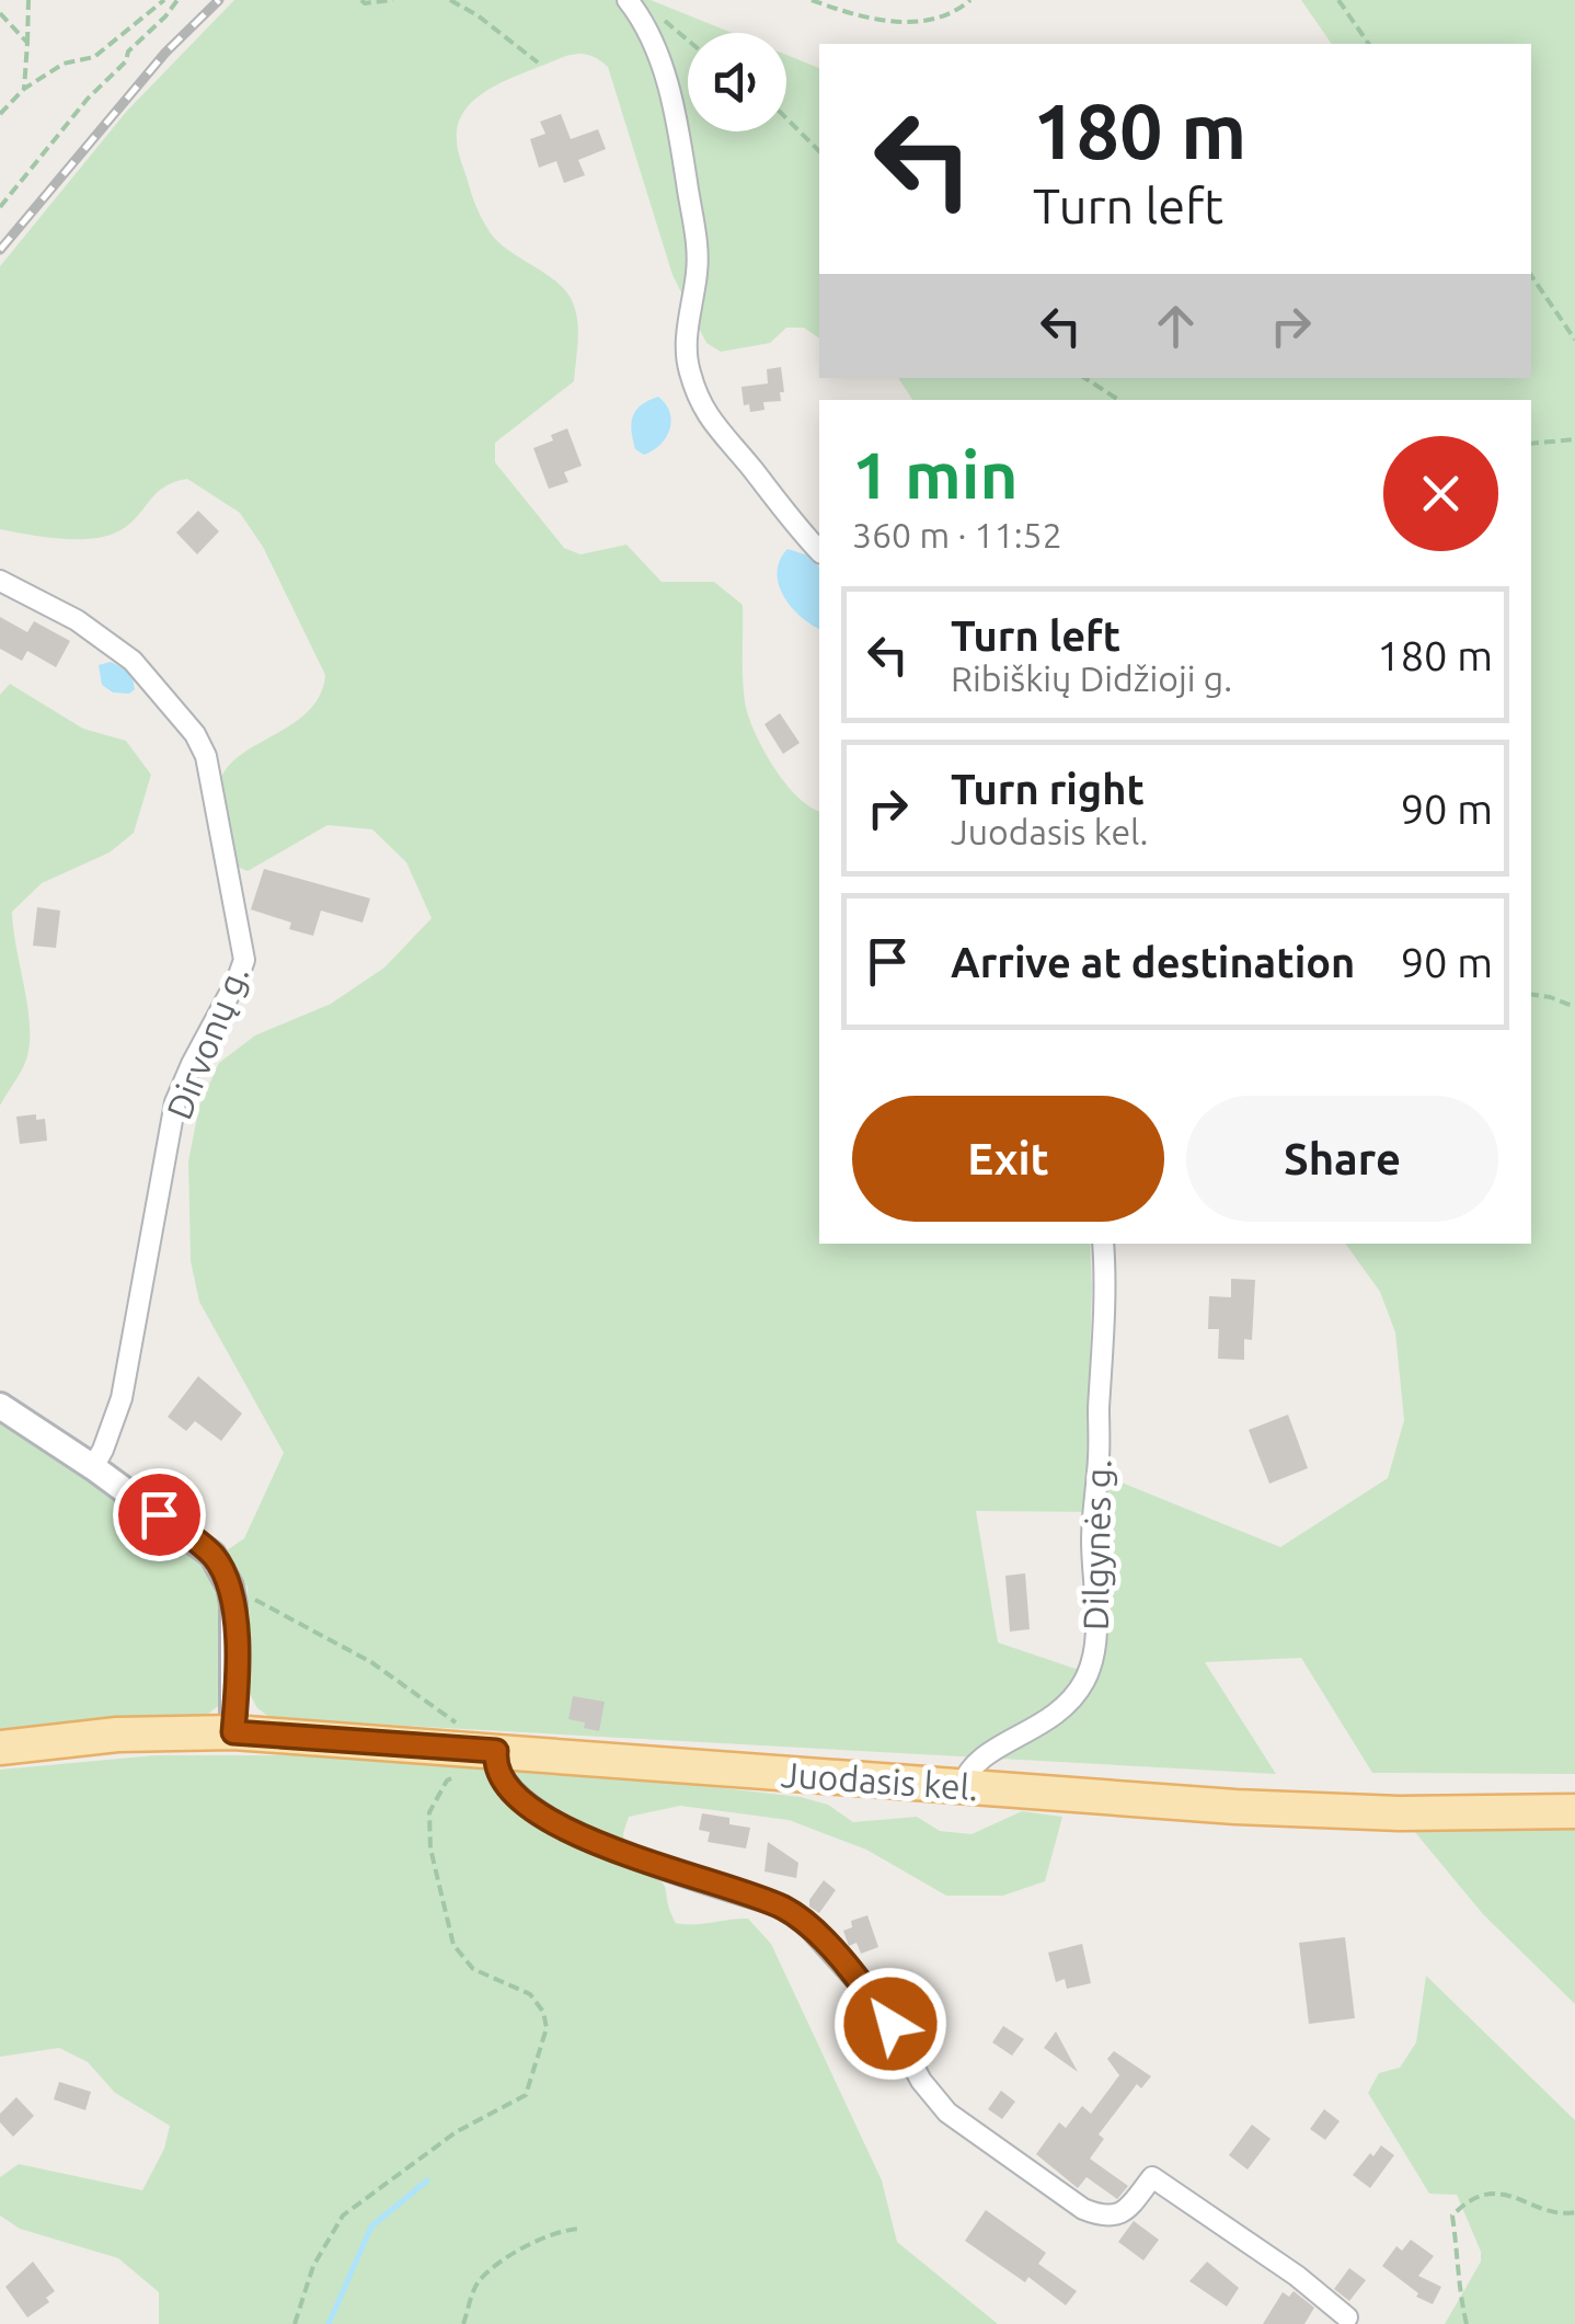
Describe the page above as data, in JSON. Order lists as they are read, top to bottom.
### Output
{
  "streets": {
    "main road": ["Juodasis kel."],
    "street": ["Dirvonų g.", "Dilgynės g."]
  },
  "crossings": [
    ["Dilgynės g.", "Juodasis kel."]
  ],
  "page": {
    "turn": ["180 m", "Turn left"],
    "heading": ["1 min", "360 m · 11:52"],
    "list": [
      {
        "name": "Turn left",
        "note": "Ribiškių Didžioji g.",
        "value": "180 m"
      },
      {
        "name": "Turn right",
        "note": "Juodasis kel.",
        "value": "90 m"
      },
      {
        "name": "Arrive at destination",
        "value": "90 m"
      }
    ],
    "buttons": ["Exit", "Share"]
  }
}
